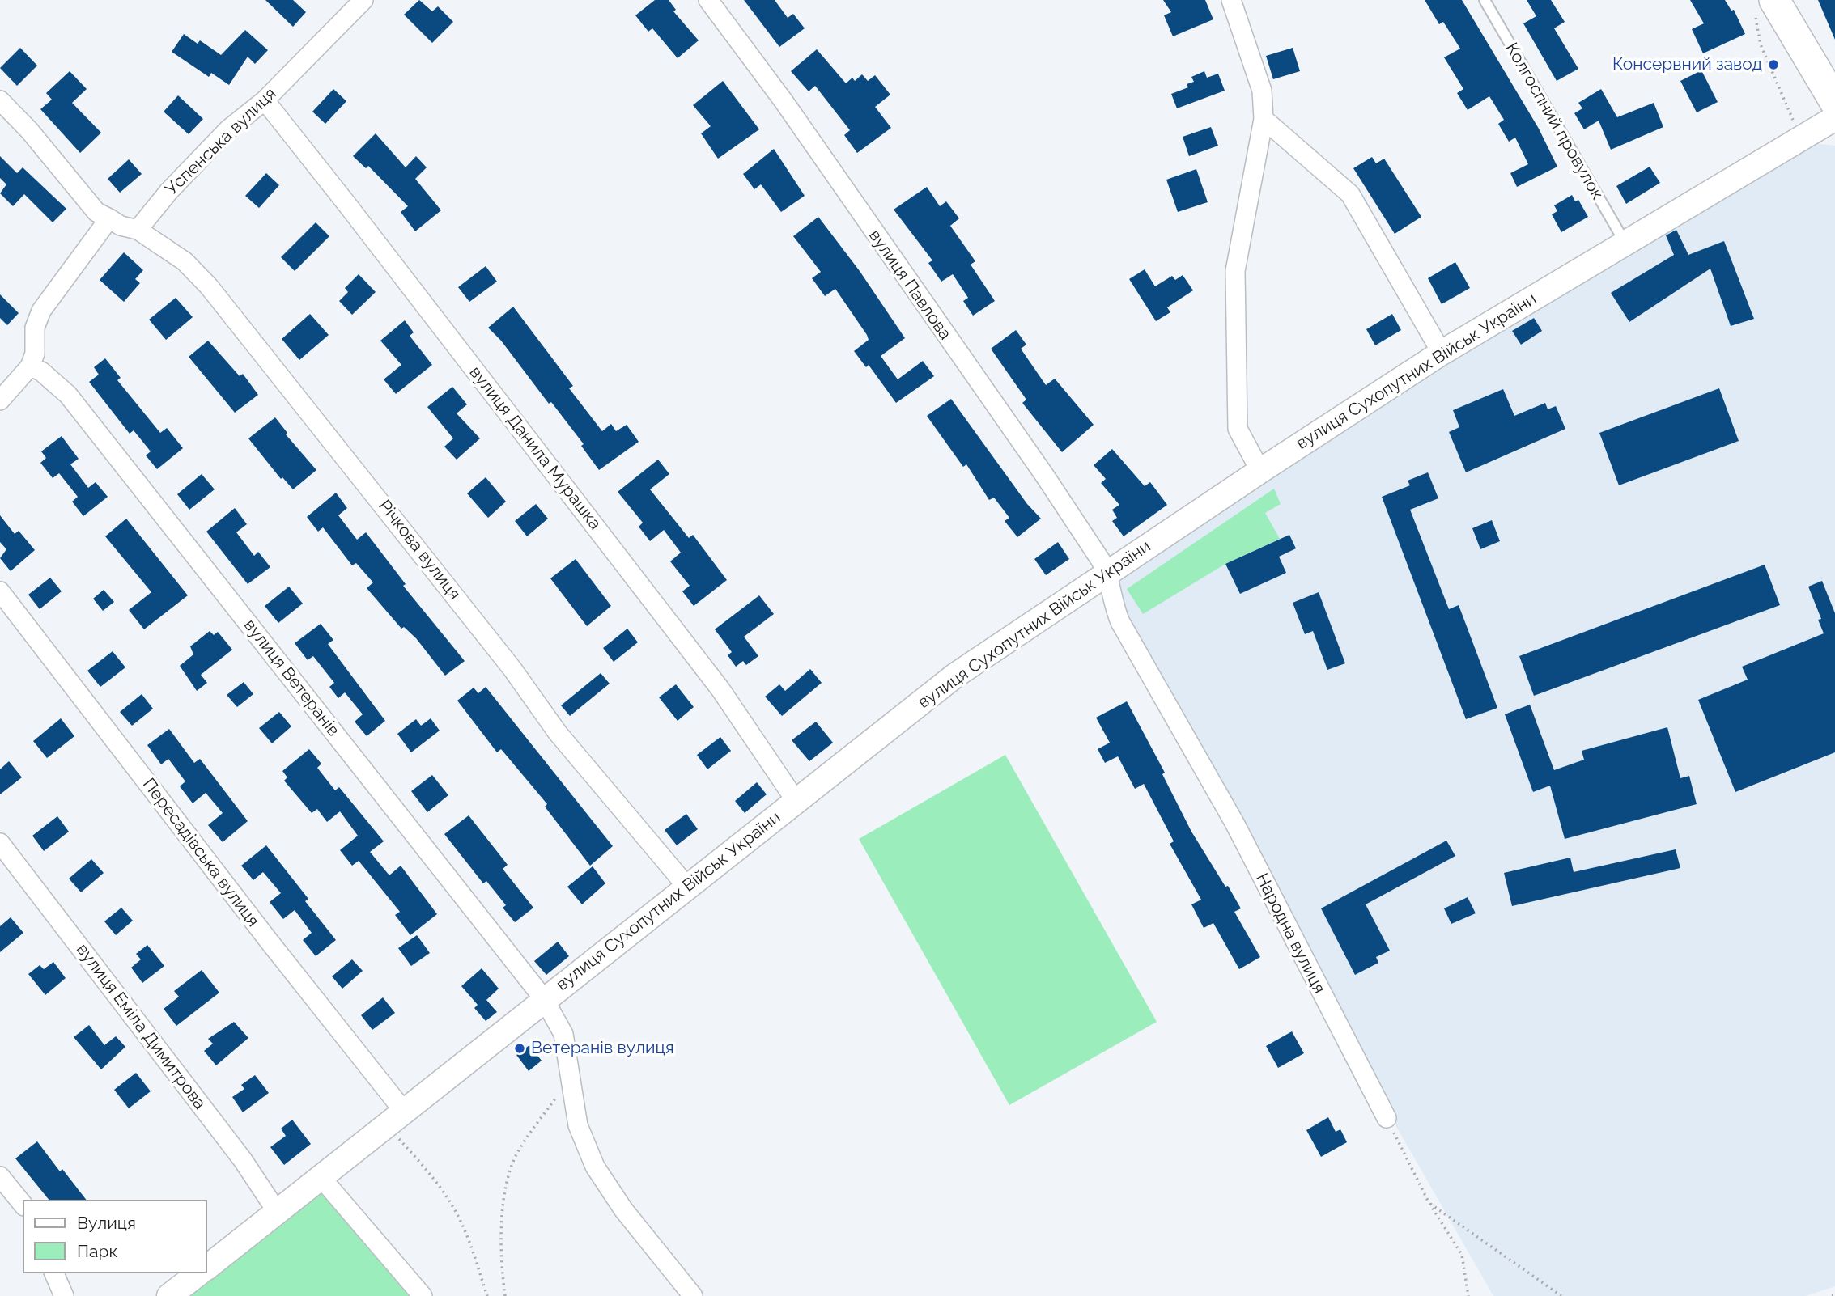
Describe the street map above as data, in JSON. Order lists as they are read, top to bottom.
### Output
{
  "streets": {
    "street": [
      "Успенська вулиця",
      "вулиця Павлова",
      "вулиця Сухопутних Військ України",
      "вулиця Данила Мурашка",
      "Річкова вулиця",
      "вулиця Ветеранів",
      "Пересадівська вулиця",
      "Народна вулиця",
      "вулиця Еміла Димитрова"
    ],
    "lane": ["Колгоспний провулок"]
  },
  "crossings": [
    ["Колгоспний провулок", "вулиця Сухопутних Військ України"],
    ["Успенська вулиця", "вулиця Данила Мурашка"],
    ["Успенська вулиця", "Річкова вулиця"],
    ["вулиця Павлова", "вулиця Сухопутних Військ України"],
    ["вулиця Павлова", "Народна вулиця"],
    ["вулиця Сухопутних Військ України", "вулиця Данила Мурашка"],
    ["вулиця Сухопутних Військ України", "Річкова вулиця"],
    ["вулиця Сухопутних Військ України", "вулиця Ветеранів"],
    ["вулиця Сухопутних Військ України", "Пересадівська вулиця"],
    ["вулиця Сухопутних Військ України", "Народна вулиця"],
    ["вулиця Сухопутних Військ України", "вулиця Еміла Димитрова"]
  ],
  "places": ["Консервний завод", "Ветеранів вулиця"],
  "legend": ["Вулиця", "Парк"]
}
